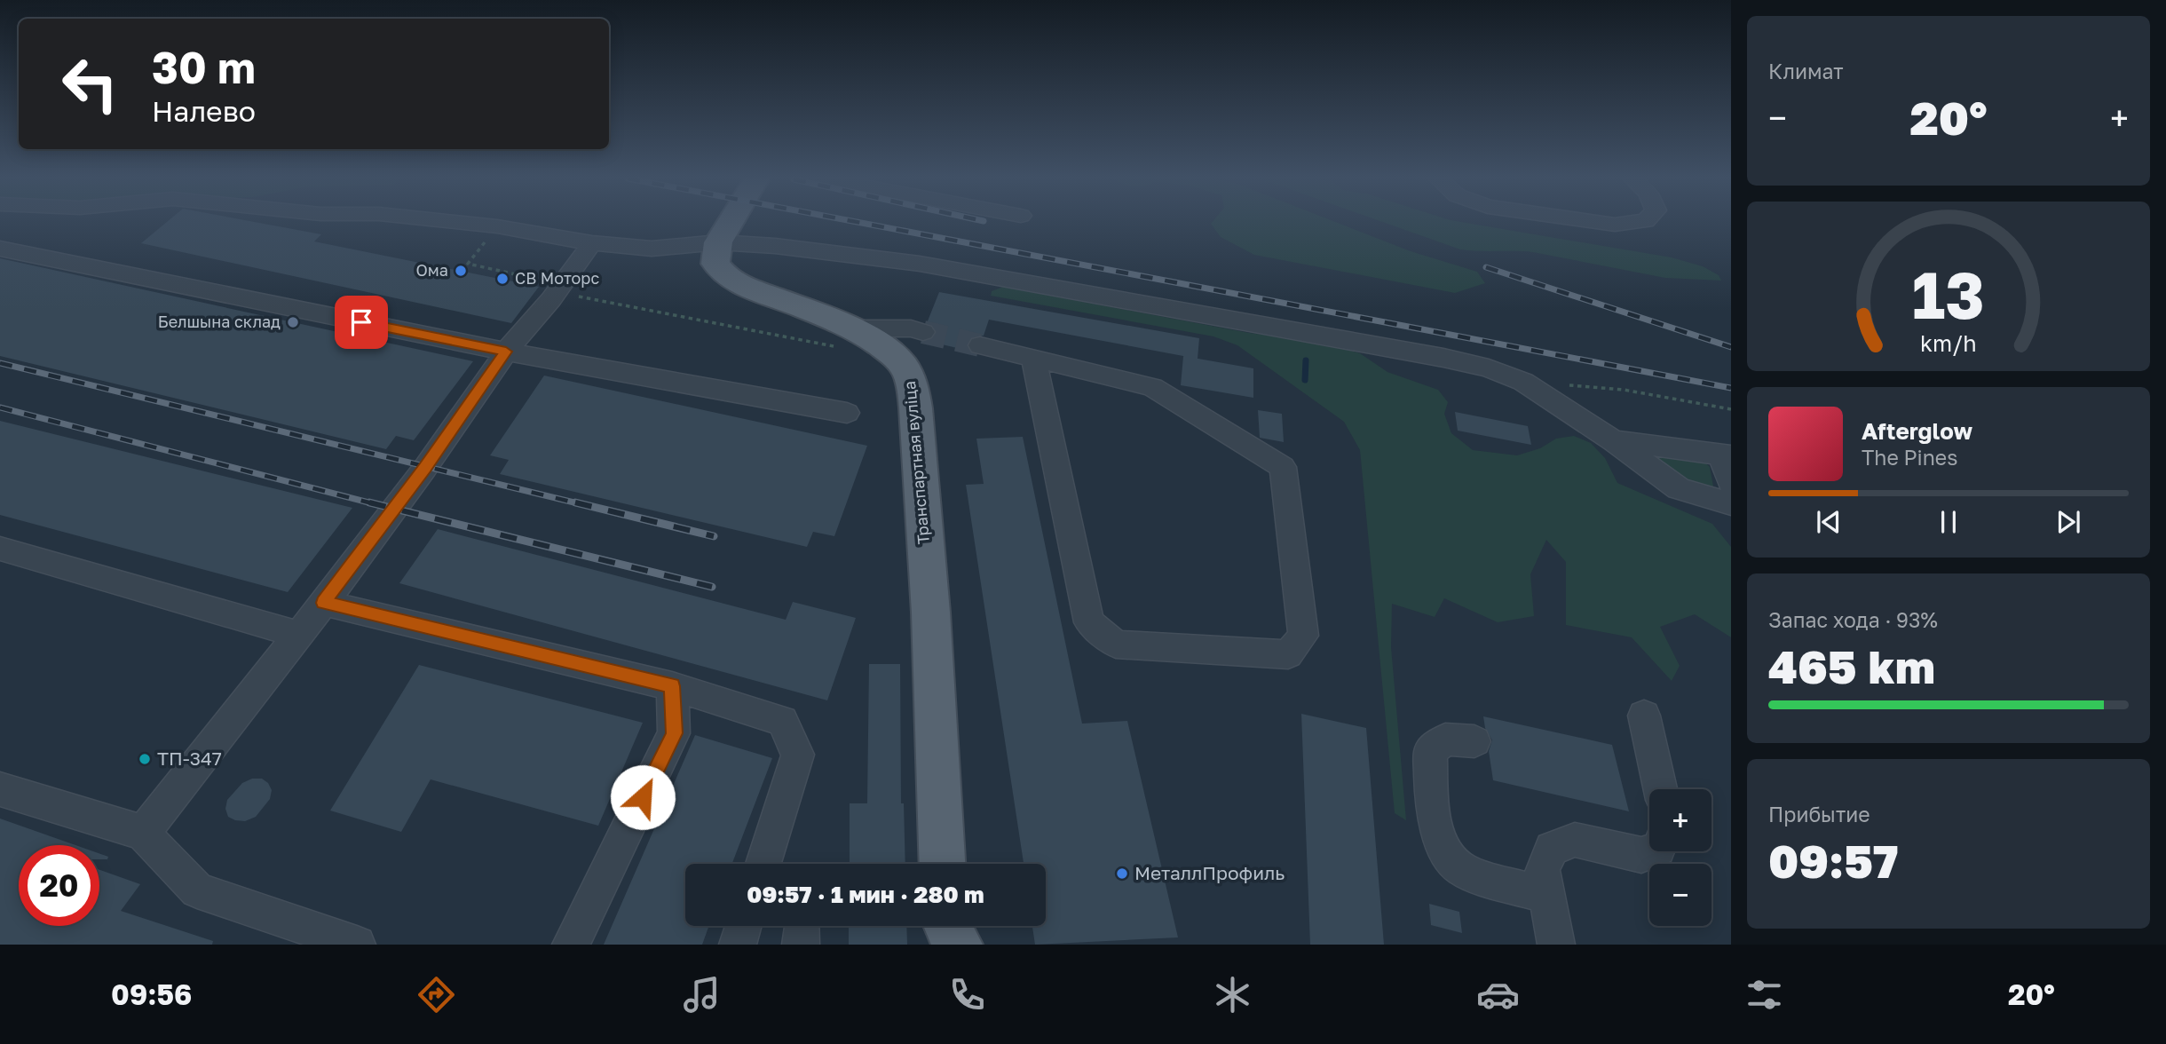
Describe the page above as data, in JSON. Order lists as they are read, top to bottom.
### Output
{
  "streets": {
    "main road": ["Транспартная вуліца"]
  },
  "places": [
    "Ома",
    "СВ Моторс",
    "Белшына склад",
    "ТП-347",
    "МеталлПрофиль"
  ],
  "page": {
    "tile": [
      "Климат",
      ["Запас хода · 93%", "465 km"],
      ["Прибытие", "09:57"]
    ],
    "turn": ["30 m", "Налево"],
    "heat": ["−", "20°", "+"],
    "song": ["Afterglow", "The Pines"],
    "map_buttons": ["+", "−"],
    "limit": "20",
    "trip": "09:57 · 1 мин · 280 m",
    "tabs": ["09:56", "20°"],
    "gauge": ["13", "km/h"]
  }
}
